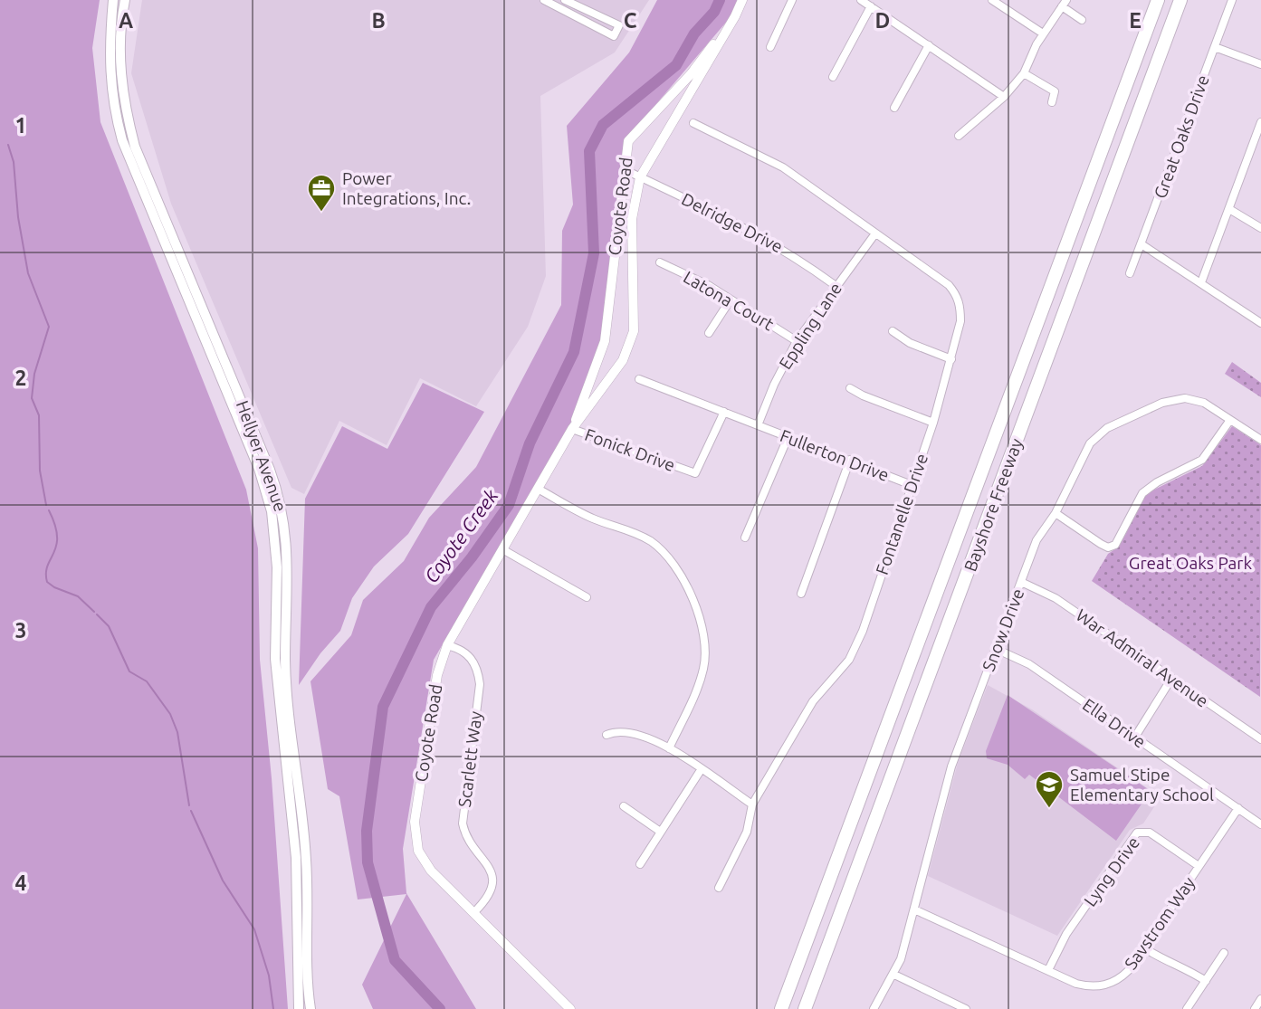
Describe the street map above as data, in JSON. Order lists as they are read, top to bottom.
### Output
{
  "streets": {
    "highway": ["Bayshore Freeway"],
    "main road": ["Hellyer Avenue"],
    "street": [
      "Great Oaks Drive",
      "Coyote Road",
      "Delridge Drive",
      "Latona Court",
      "Eppling Lane",
      "Fonick Drive",
      "Fullerton Drive",
      "Fontanelle Drive",
      "Snow Drive",
      "War Admiral Avenue",
      "Ella Drive",
      "Scarlett Way",
      "Lyng Drive",
      "Savstrom Way"
    ]
  },
  "crossings": [
    ["Coyote Road", "Delridge Drive"],
    ["Coyote Road", "Fonick Drive"],
    ["Coyote Road", "Scarlett Way"],
    ["Delridge Drive", "Eppling Lane"],
    ["Latona Court", "Eppling Lane"],
    ["Eppling Lane", "Fullerton Drive"],
    ["Eppling Lane", "Fontanelle Drive"],
    ["Fonick Drive", "Fullerton Drive"],
    ["Fullerton Drive", "Fontanelle Drive"],
    ["Snow Drive", "War Admiral Avenue"],
    ["Snow Drive", "Ella Drive"],
    ["Snow Drive", "Savstrom Way"],
    ["Ella Drive", "Savstrom Way"],
    ["Lyng Drive", "Savstrom Way"]
  ],
  "water": ["Coyote Creek"],
  "parks": ["Great Oaks Park"],
  "places": {
    "office": ["Power Integrations, Inc."],
    "school or university": ["Samuel Stipe Elementary School"]
  },
  "grid": {
    "columns": [
      "A",
      "B",
      "C",
      "D",
      "E"
    ],
    "rows": [
      "1",
      "2",
      "3",
      "4"
    ]
  }
}
